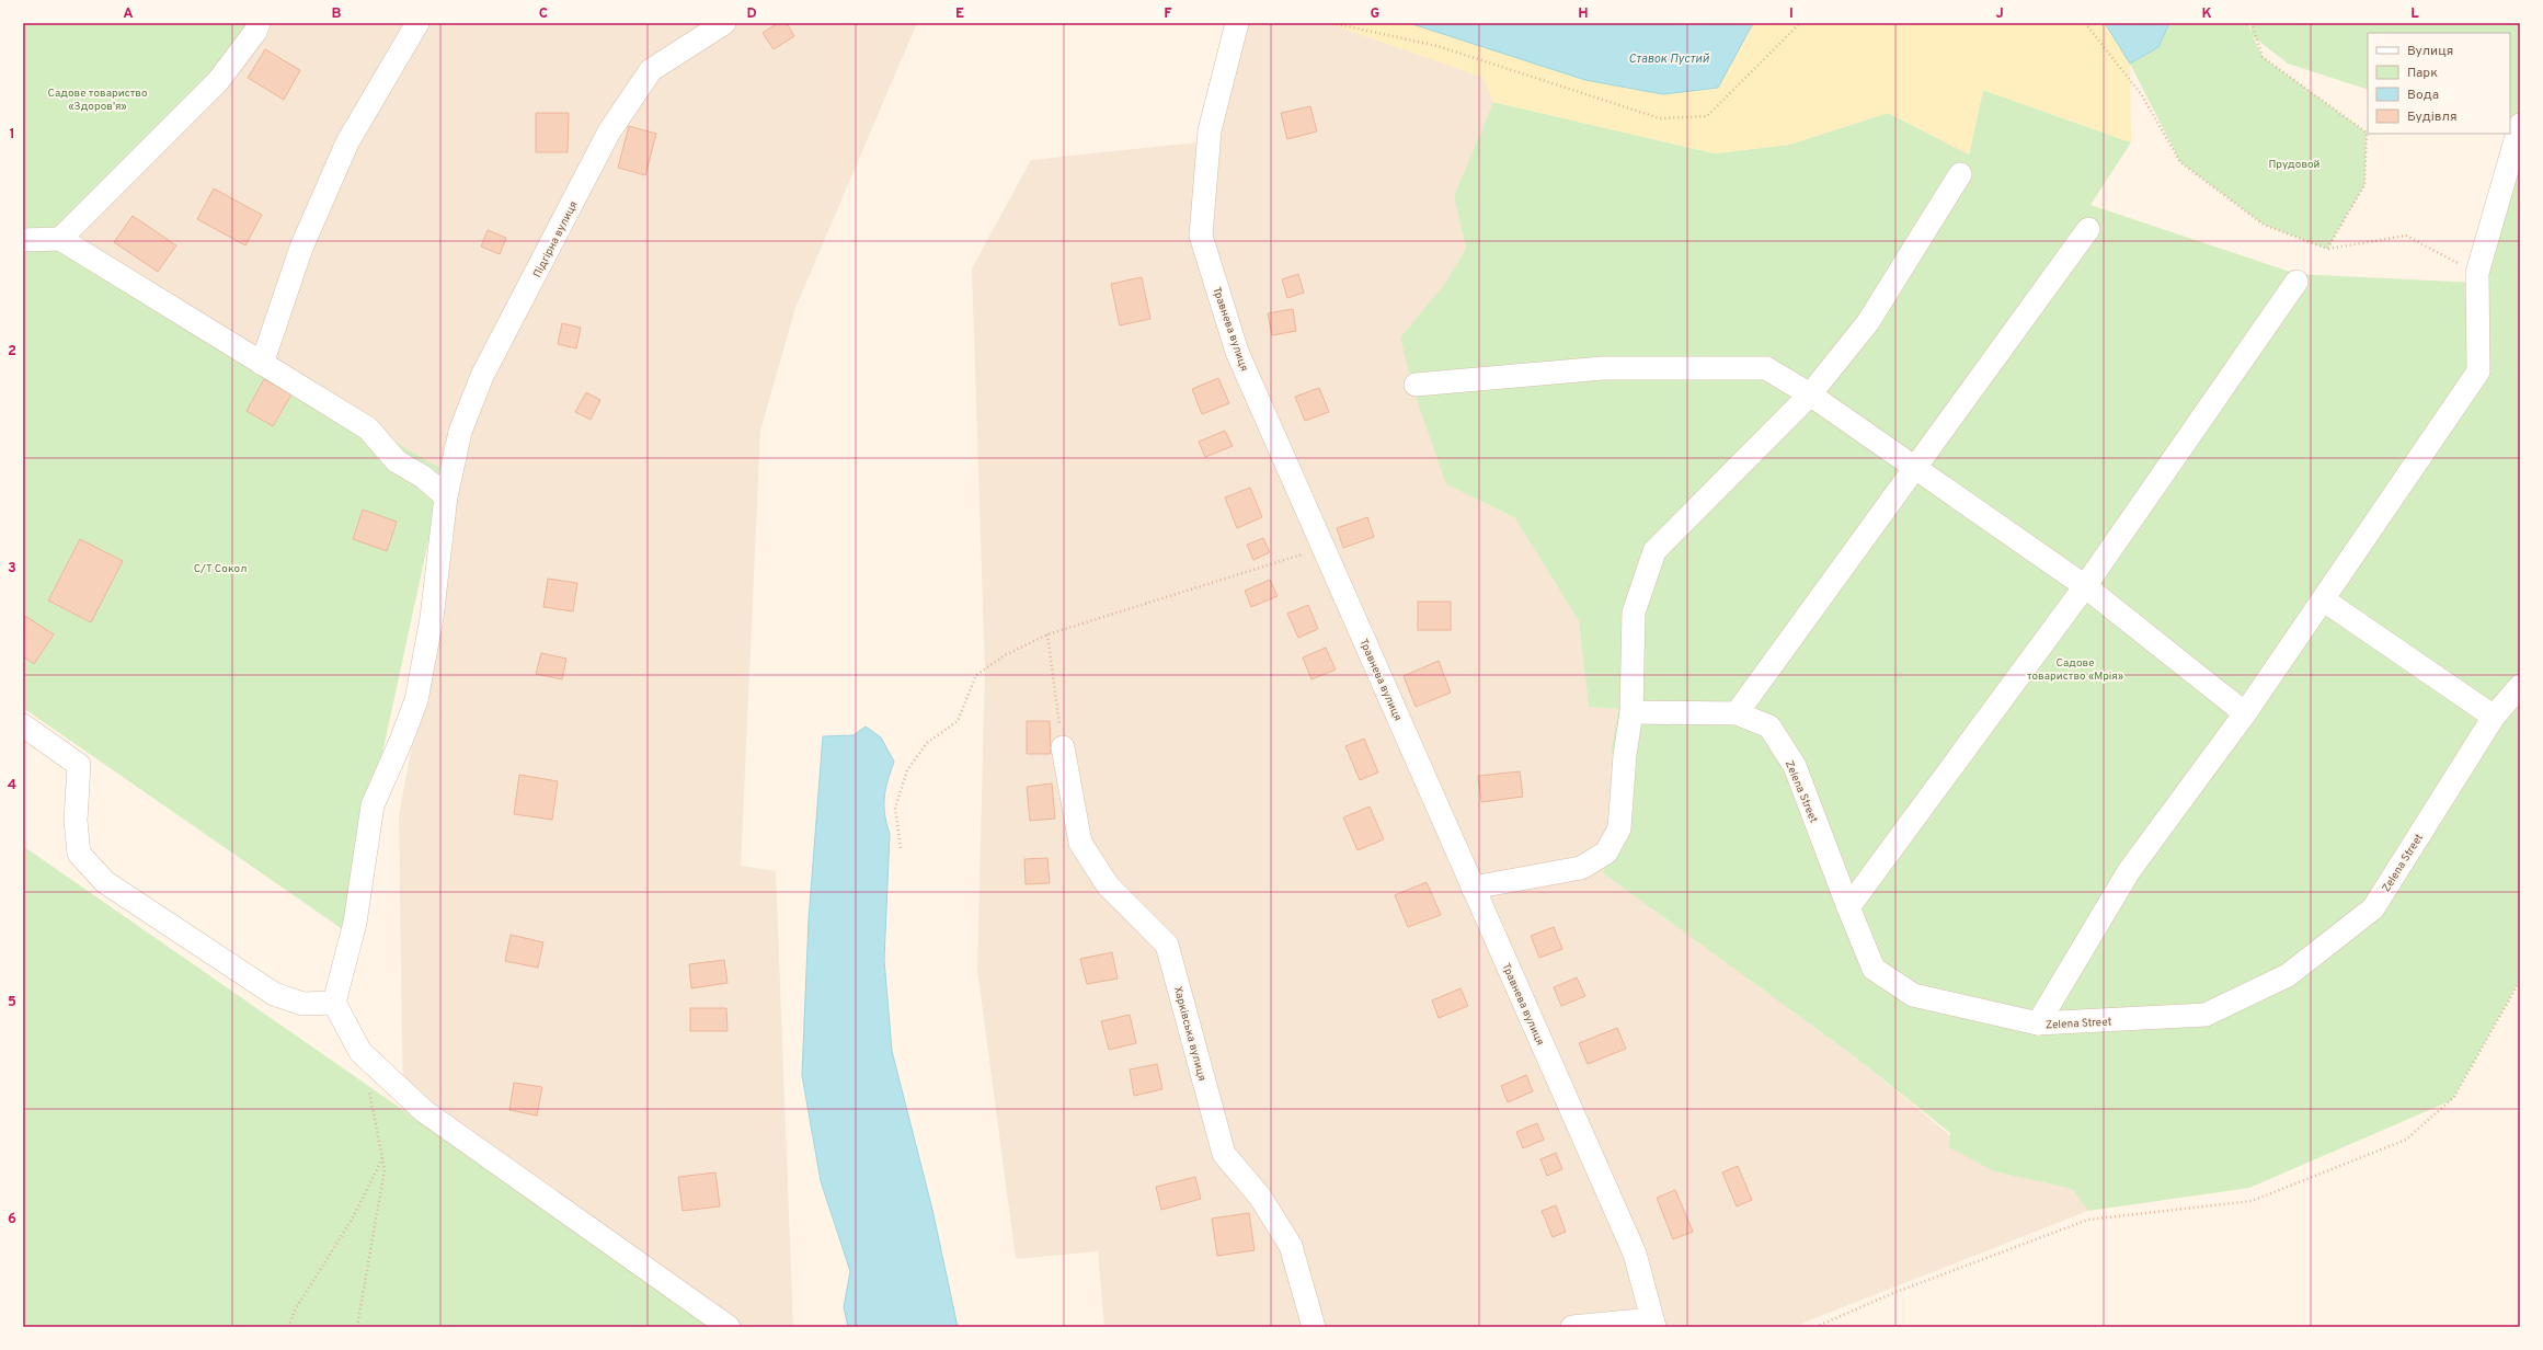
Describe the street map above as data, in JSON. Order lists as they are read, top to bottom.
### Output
{
  "streets": {
    "street": [
      "Підгірна вулиця",
      "Травнева вулиця",
      "Zelena Street",
      "Харківська вулиця"
    ]
  },
  "water": ["Ставок Пустий"],
  "parks": [
    "Садове товариство «Здоров'я»",
    "Прудовой",
    "С/Т Сокол",
    "Садове товариство «Мрія»"
  ],
  "legend": [
    "Вулиця",
    "Парк",
    "Вода",
    "Будівля"
  ],
  "grid": {
    "columns": [
      "A",
      "B",
      "C",
      "D",
      "E",
      "F",
      "G",
      "H",
      "I",
      "J",
      "K",
      "L"
    ],
    "rows": [
      "1",
      "2",
      "3",
      "4",
      "5",
      "6"
    ]
  }
}
